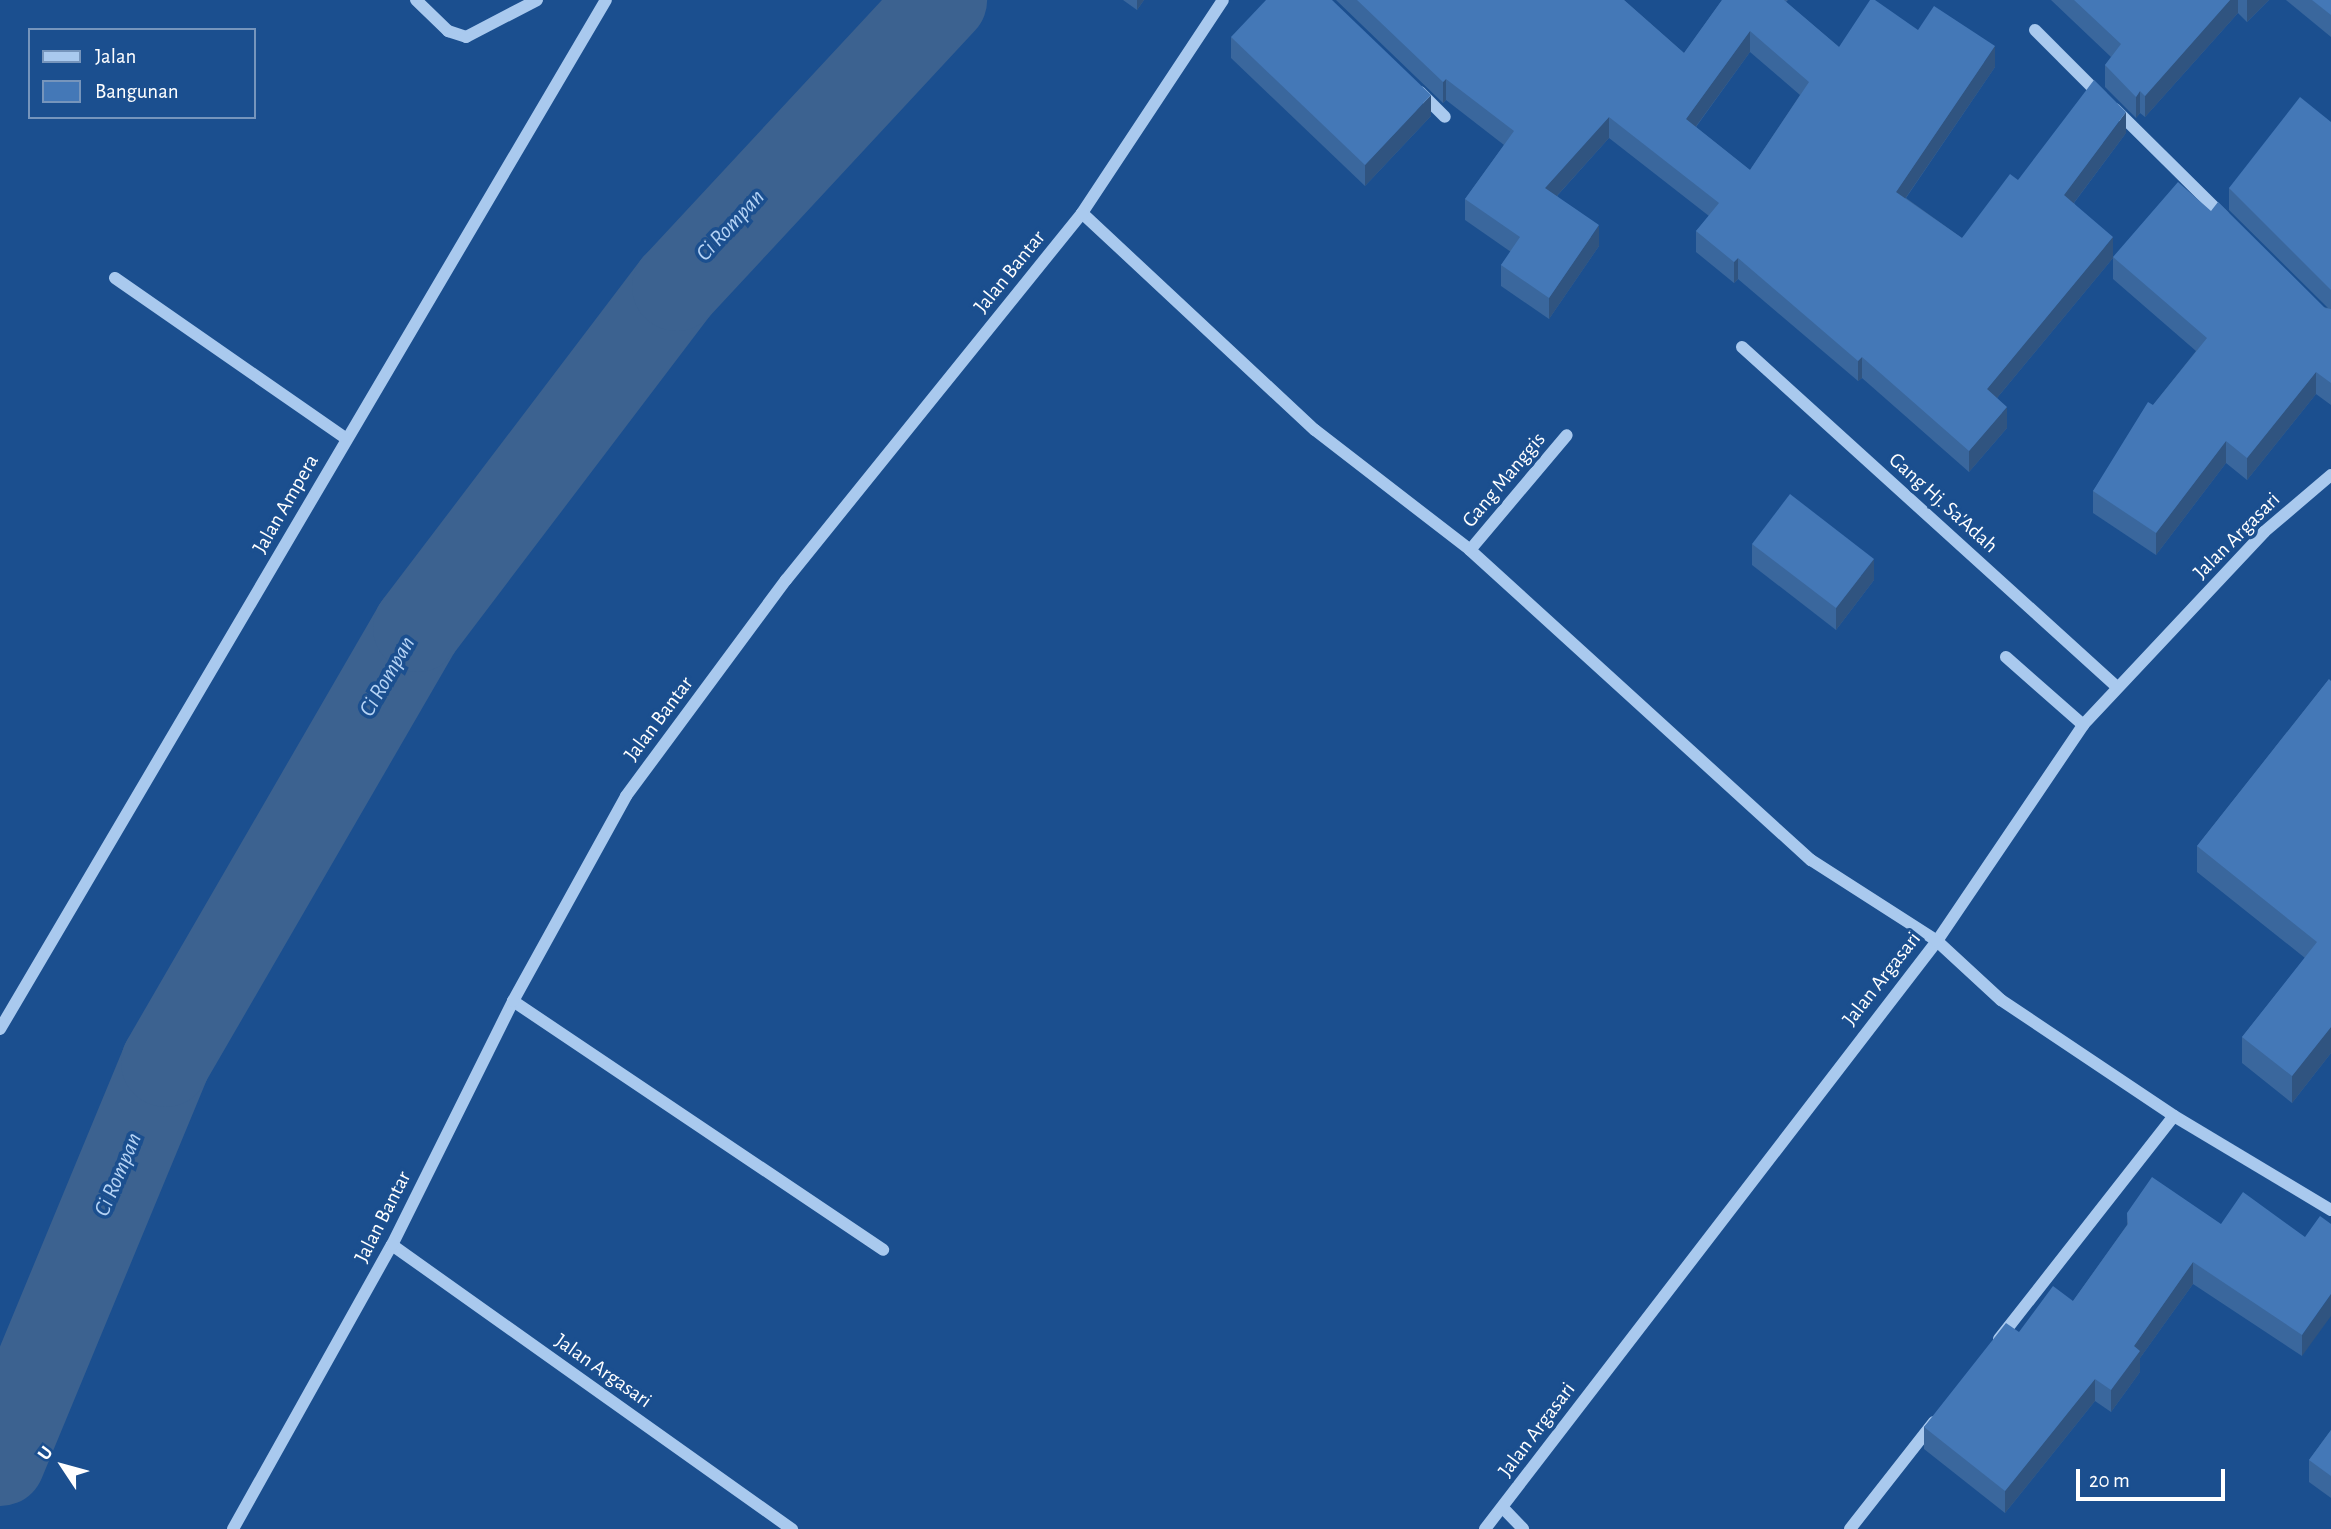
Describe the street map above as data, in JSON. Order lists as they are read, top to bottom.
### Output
{
  "streets": {
    "street": [
      "Jalan Bantar",
      "Gang Manggis",
      "Gang Hj. Sa'Adah",
      "Jalan Ampera",
      "Jalan Argasari"
    ]
  },
  "crossings": [
    ["Jalan Bantar", "Jalan Argasari"],
    ["Gang Hj. Sa'Adah", "Jalan Argasari"]
  ],
  "water": ["Ci Rompan"],
  "legend": ["Jalan", "Bangunan"],
  "scale_bar": "20 m",
  "north": "top left"
}
